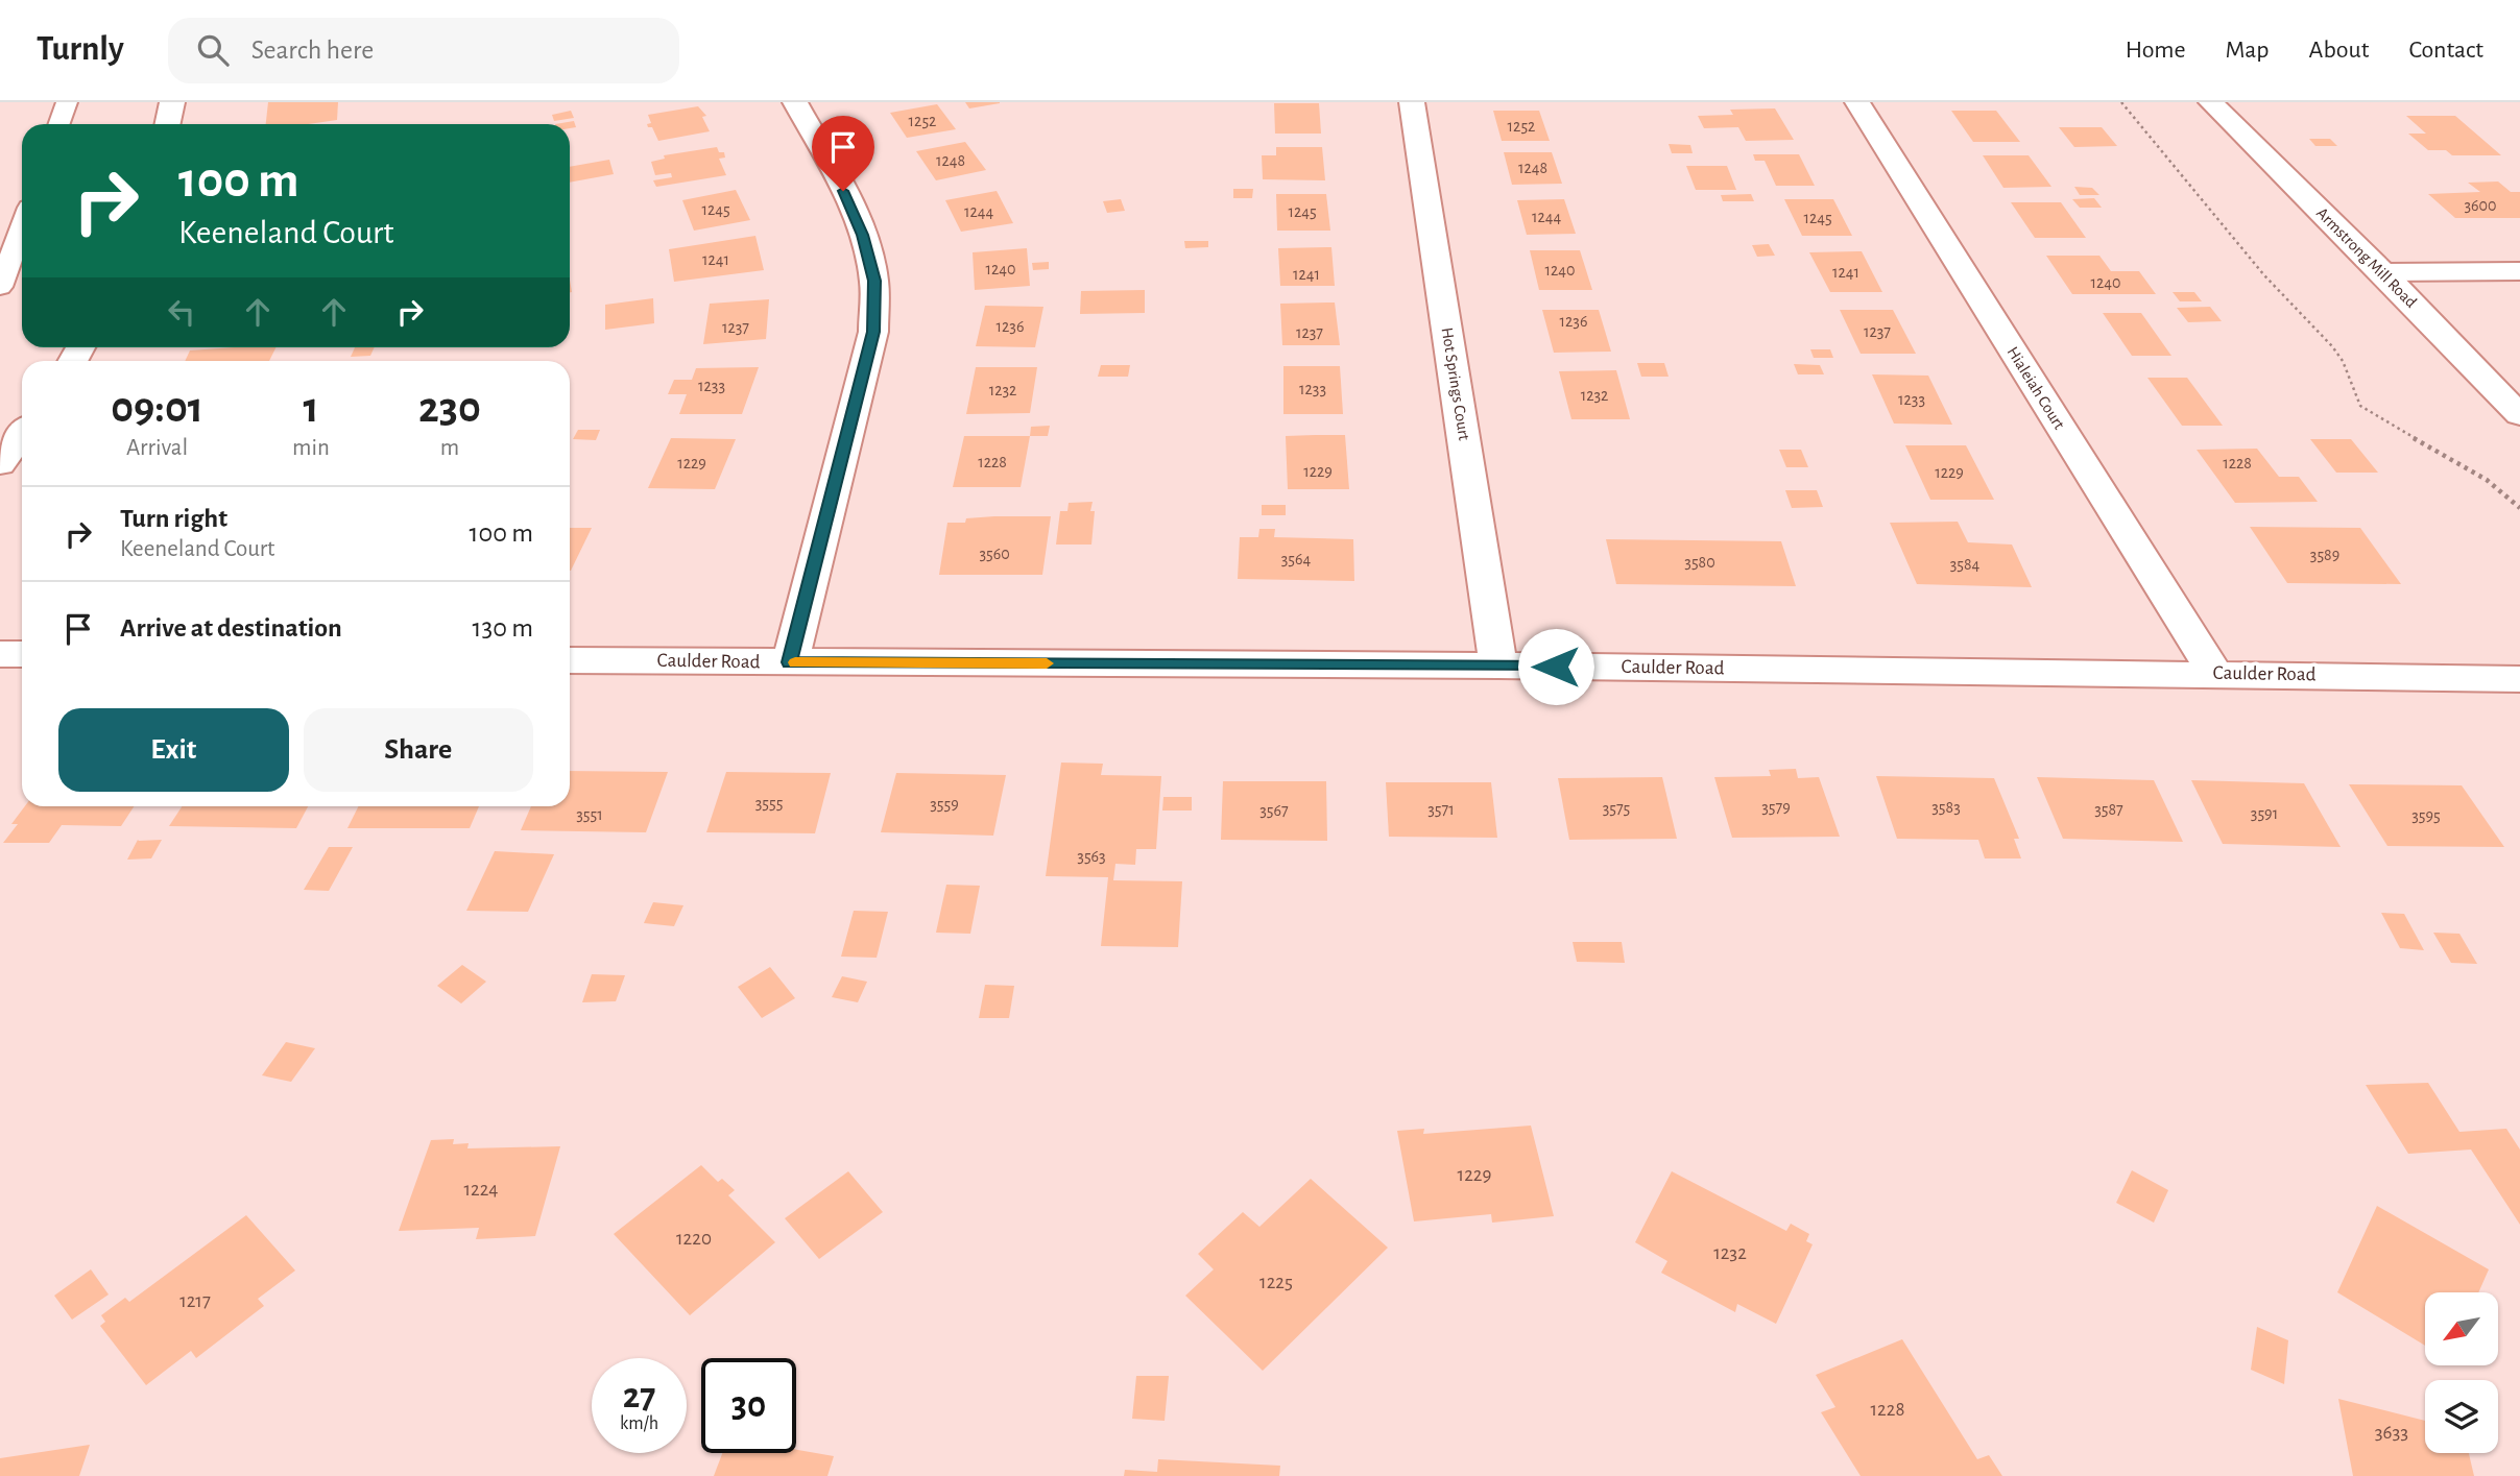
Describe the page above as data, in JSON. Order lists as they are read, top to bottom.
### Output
{
  "streets": {
    "street": [
      "Armstrong Mill Road",
      "Hot Springs Court",
      "Hialeiah Court",
      "Caulder Road"
    ]
  },
  "crossings": [
    ["Hot Springs Court", "Caulder Road"],
    ["Hialeiah Court", "Caulder Road"]
  ],
  "house_numbers": [
    "1252",
    "1252",
    "1248",
    "1248",
    "3600",
    "1245",
    "1244",
    "1245",
    "1244",
    "1245",
    "1241",
    "1240",
    "1240",
    "1241",
    "1241",
    "1240",
    "1236",
    "1236",
    "1237",
    "1237",
    "1237",
    "1233",
    "1233",
    "1232",
    "1232",
    "1233",
    "1228",
    "1229",
    "1228",
    "1229",
    "1229",
    "3560",
    "3589",
    "3564",
    "3580",
    "3584",
    "3555",
    "3559",
    "3579",
    "3583",
    "3575",
    "3571",
    "3587",
    "3567",
    "3591",
    "3551",
    "3595",
    "3563",
    "1229",
    "1224",
    "1220",
    "1232",
    "1225",
    "1217",
    "1228",
    "3633"
  ],
  "north": "bottom left",
  "page": {
    "header": "Turnly",
    "search": "Search here",
    "nav": [
      "Home",
      "Map",
      "About",
      "Contact"
    ],
    "turn": ["100 m", "Keeneland Court"],
    "eta": [
      "09:01",
      "Arrival",
      "1",
      "min",
      "230",
      "m"
    ],
    "list": [
      {
        "name": "Turn right",
        "note": "Keeneland Court",
        "value": "100 m"
      },
      {
        "name": "Arrive at destination",
        "value": "130 m"
      }
    ],
    "buttons": ["Exit", "Share"],
    "speed": "27 km/h",
    "limit": "30"
  }
}
